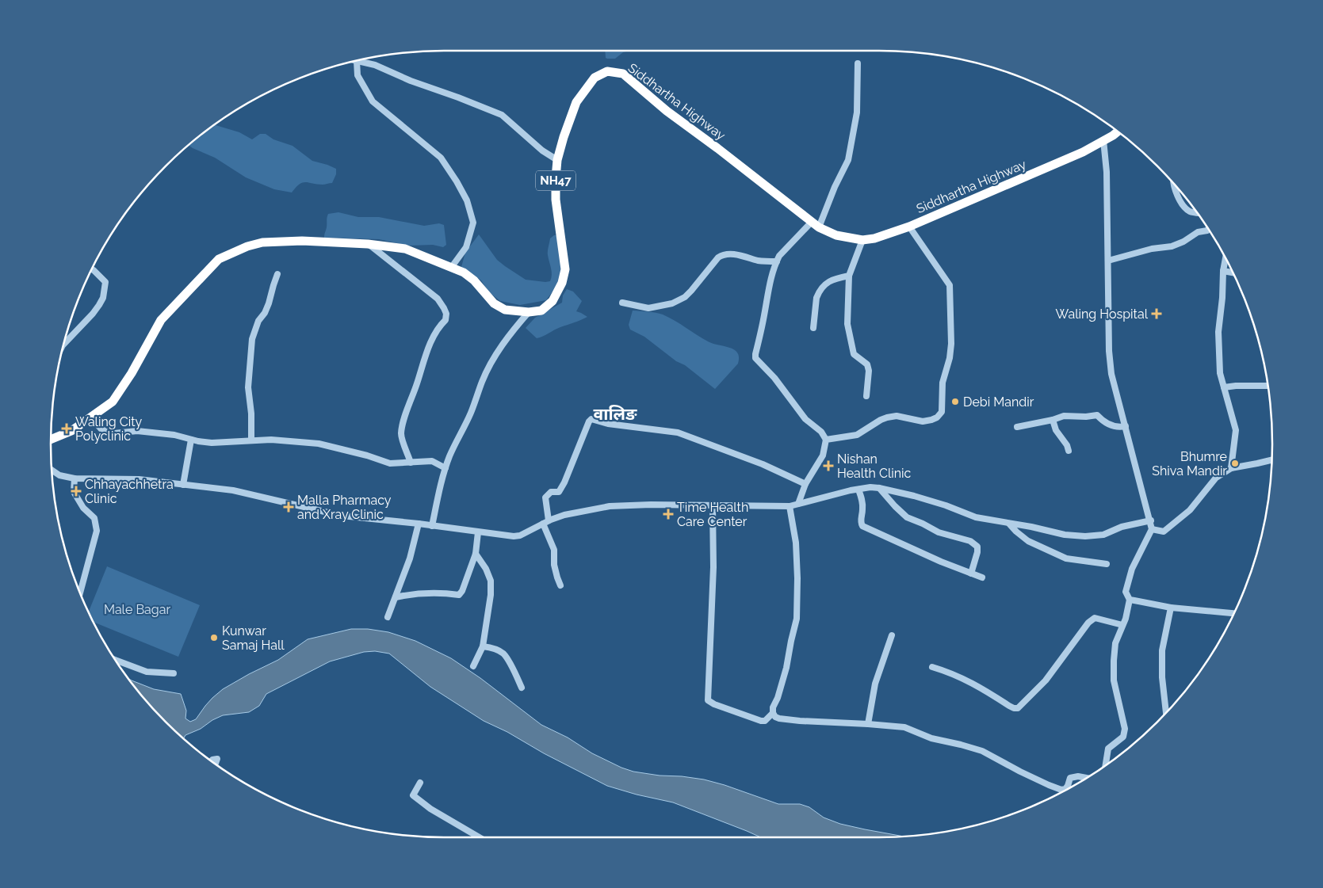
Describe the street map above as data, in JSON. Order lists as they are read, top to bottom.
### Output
{
  "streets": {
    "highway": ["Siddhartha Highway", "NH47"]
  },
  "districts": ["वालिङ"],
  "parks": ["Male Bagar"],
  "places": {
    "health": [
      "Waling Hospital",
      "Waling City Polyclinic",
      "Nishan Health Clinic",
      "Chhayachhetra Clinic",
      "Malla Pharmacy and Xray Clinic",
      "Time Health Care Center"
    ],
    "other": ["Debi Mandir", "Bhumre Shiva Mandir", "Kunwar Samaj Hall"]
  }
}
